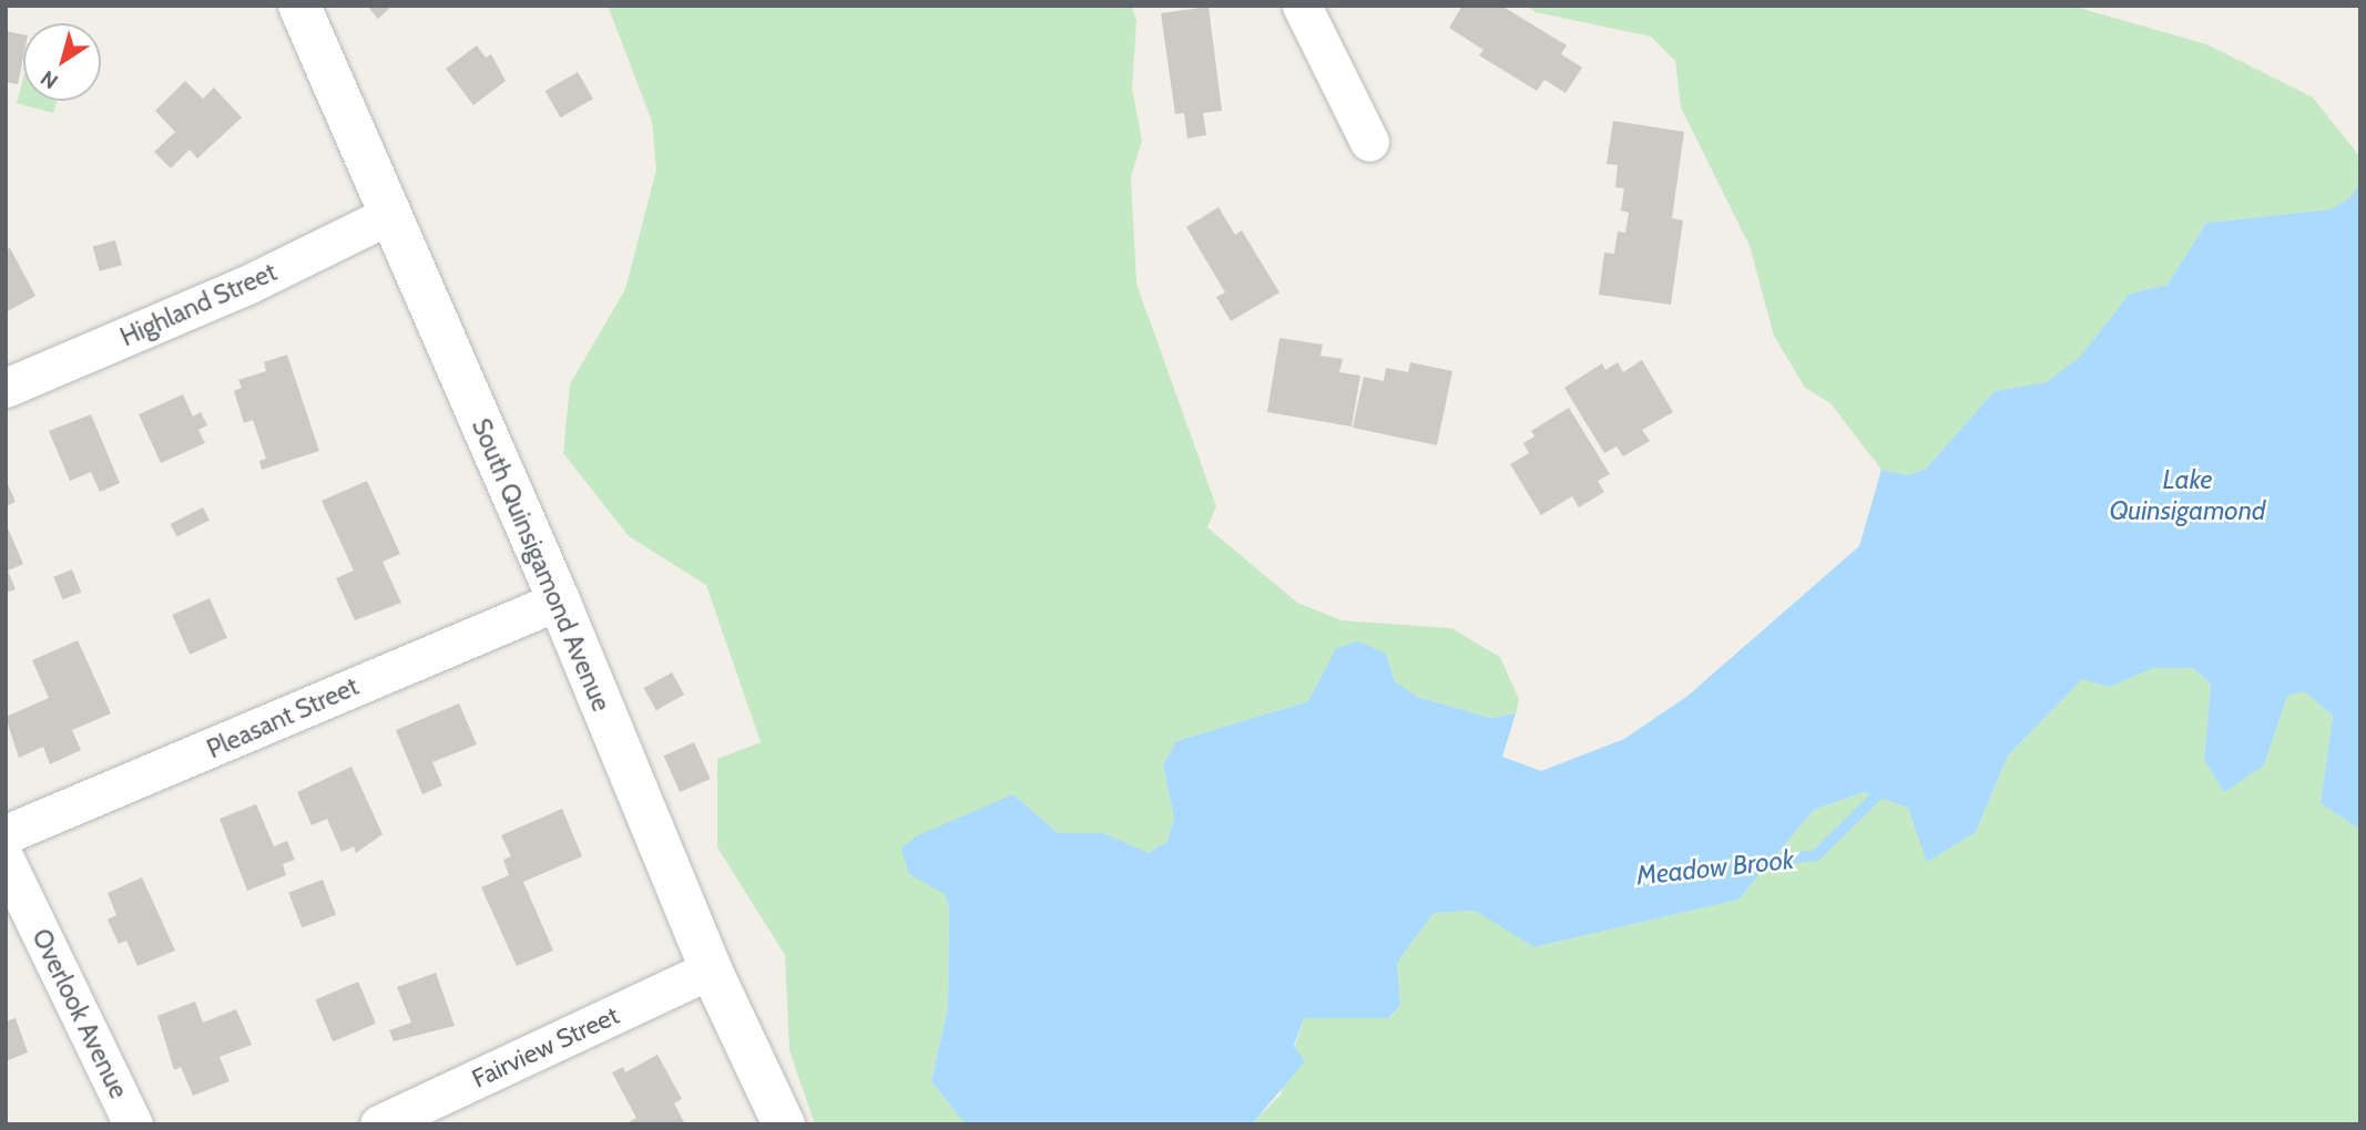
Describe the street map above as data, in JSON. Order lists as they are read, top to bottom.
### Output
{
  "streets": {
    "main road": ["South Quinsigamond Avenue"],
    "street": [
      "Highland Street",
      "Pleasant Street",
      "Overlook Avenue",
      "Fairview Street"
    ]
  },
  "crossings": [
    ["Highland Street", "South Quinsigamond Avenue"],
    ["South Quinsigamond Avenue", "Pleasant Street"],
    ["South Quinsigamond Avenue", "Fairview Street"]
  ],
  "water": ["Lake Quinsigamond", "Meadow Brook"],
  "north": "bottom left"
}
